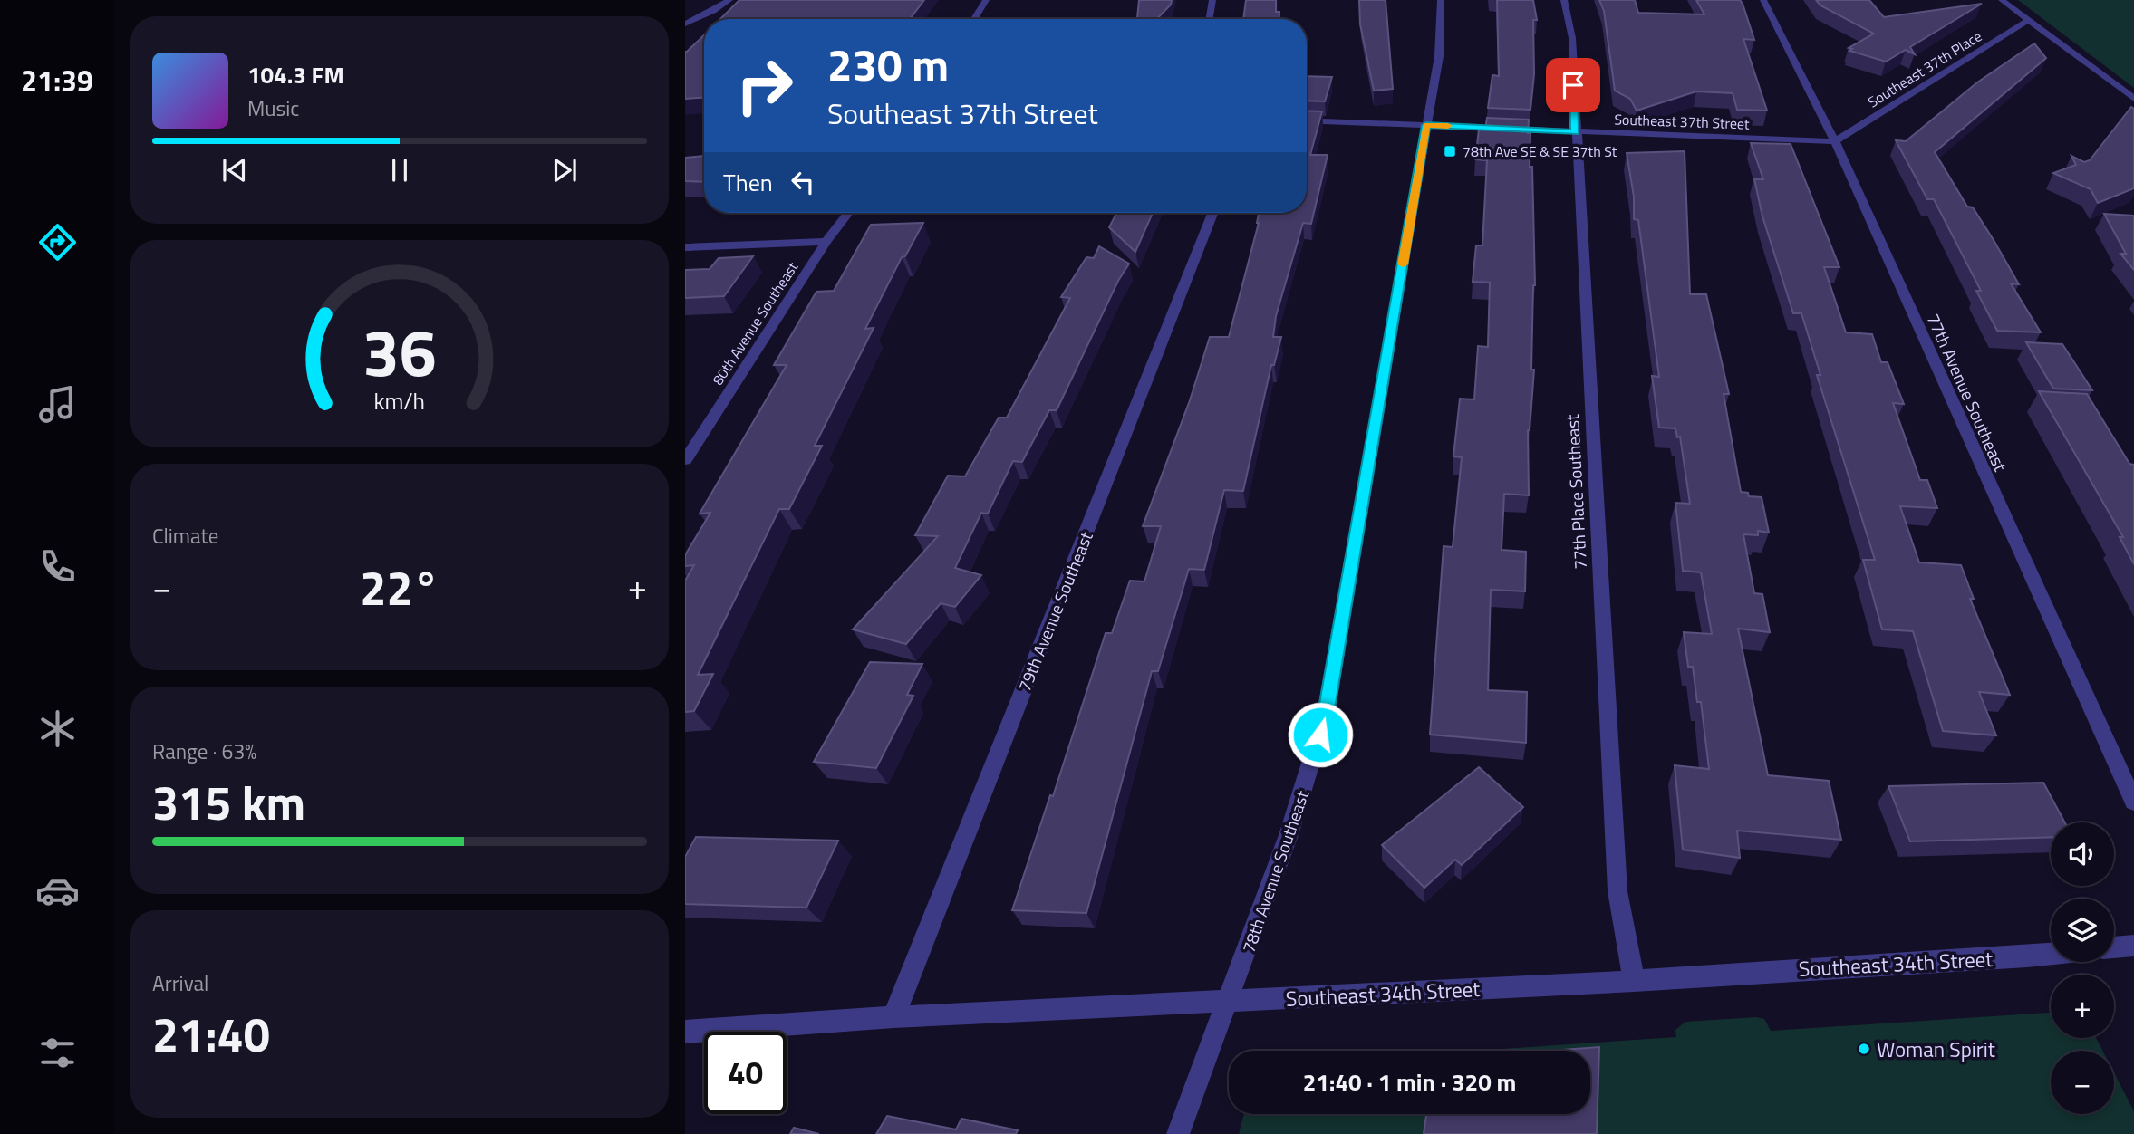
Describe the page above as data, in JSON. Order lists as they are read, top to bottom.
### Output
{
  "streets": {
    "street": [
      "Southeast 37th Place",
      "Southeast 37th Street",
      "80th Avenue Southeast",
      "77th Avenue Southeast",
      "77th Place Southeast",
      "79th Avenue Southeast",
      "78th Avenue Southeast",
      "Southeast 34th Street"
    ]
  },
  "crossings": [
    ["Southeast 37th Place", "Southeast 37th Street"],
    ["Southeast 37th Place", "77th Avenue Southeast"],
    ["Southeast 37th Street", "77th Avenue Southeast"],
    ["Southeast 37th Street", "77th Place Southeast"],
    ["Southeast 37th Street", "78th Avenue Southeast"],
    ["77th Place Southeast", "Southeast 34th Street"],
    ["79th Avenue Southeast", "Southeast 34th Street"],
    ["78th Avenue Southeast", "Southeast 34th Street"]
  ],
  "places": {
    "transit": ["78th Ave SE & SE 37th St"],
    "other": ["Woman Spirit"]
  },
  "page": {
    "tabs": "21:39",
    "turn": ["230 m", "Southeast 37th Street"],
    "song": ["104.3 FM", "Music"],
    "then": "Then",
    "tile": [
      "Climate",
      ["Range · 63%", "315 km"],
      ["Arrival", "21:40"]
    ],
    "heat": ["−", "22°", "+"],
    "map_buttons": ["+", "−"],
    "limit": "40",
    "trip": "21:40 · 1 min · 320 m",
    "gauge": ["36", "km/h"]
  }
}
